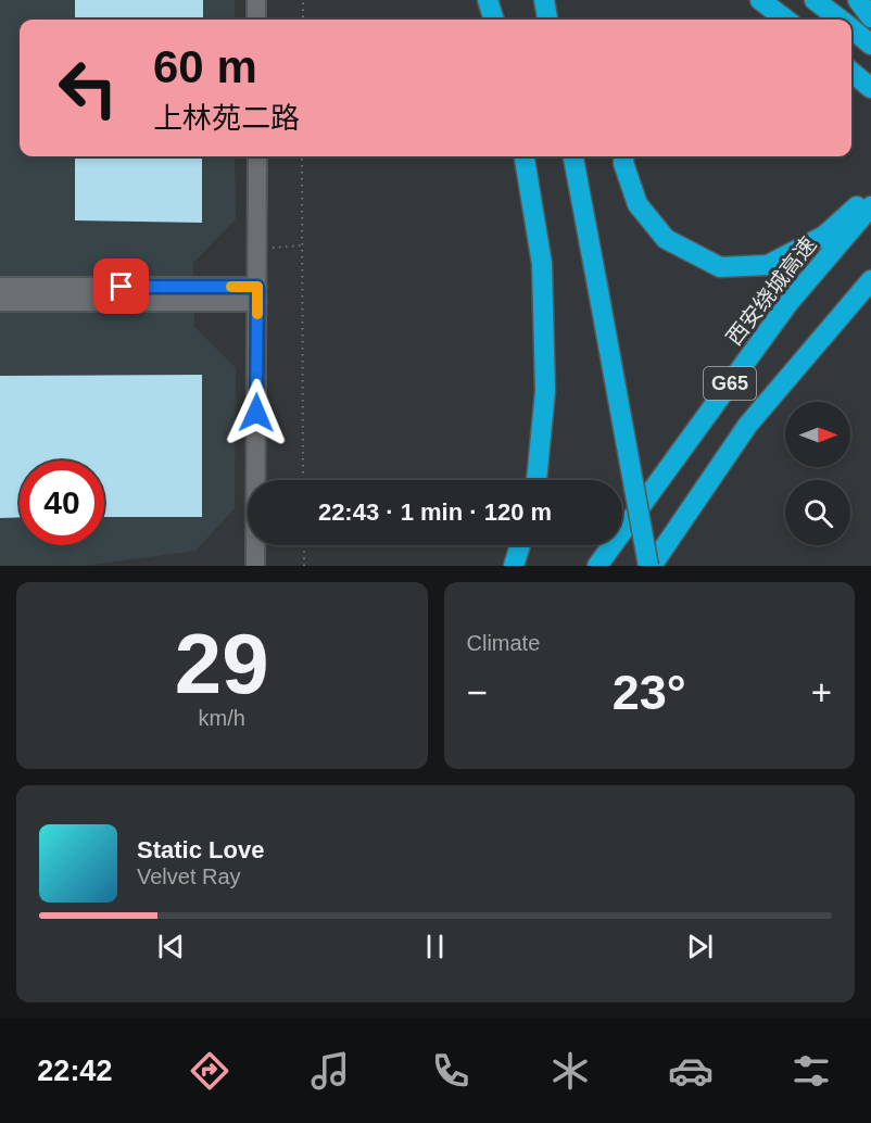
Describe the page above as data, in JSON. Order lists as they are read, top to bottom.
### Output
{
  "streets": {
    "highway": ["西安绕城高速", "G65"]
  },
  "north": "right",
  "page": {
    "turn": ["60 m", "上林苑二路"],
    "limit": "40",
    "trip": "22:43 · 1 min · 120 m",
    "tile": [
      ["29", "km/h"],
      "Climate"
    ],
    "heat": ["−", "23°", "+"],
    "song": ["Static Love", "Velvet Ray"],
    "tabs": "22:42"
  }
}
